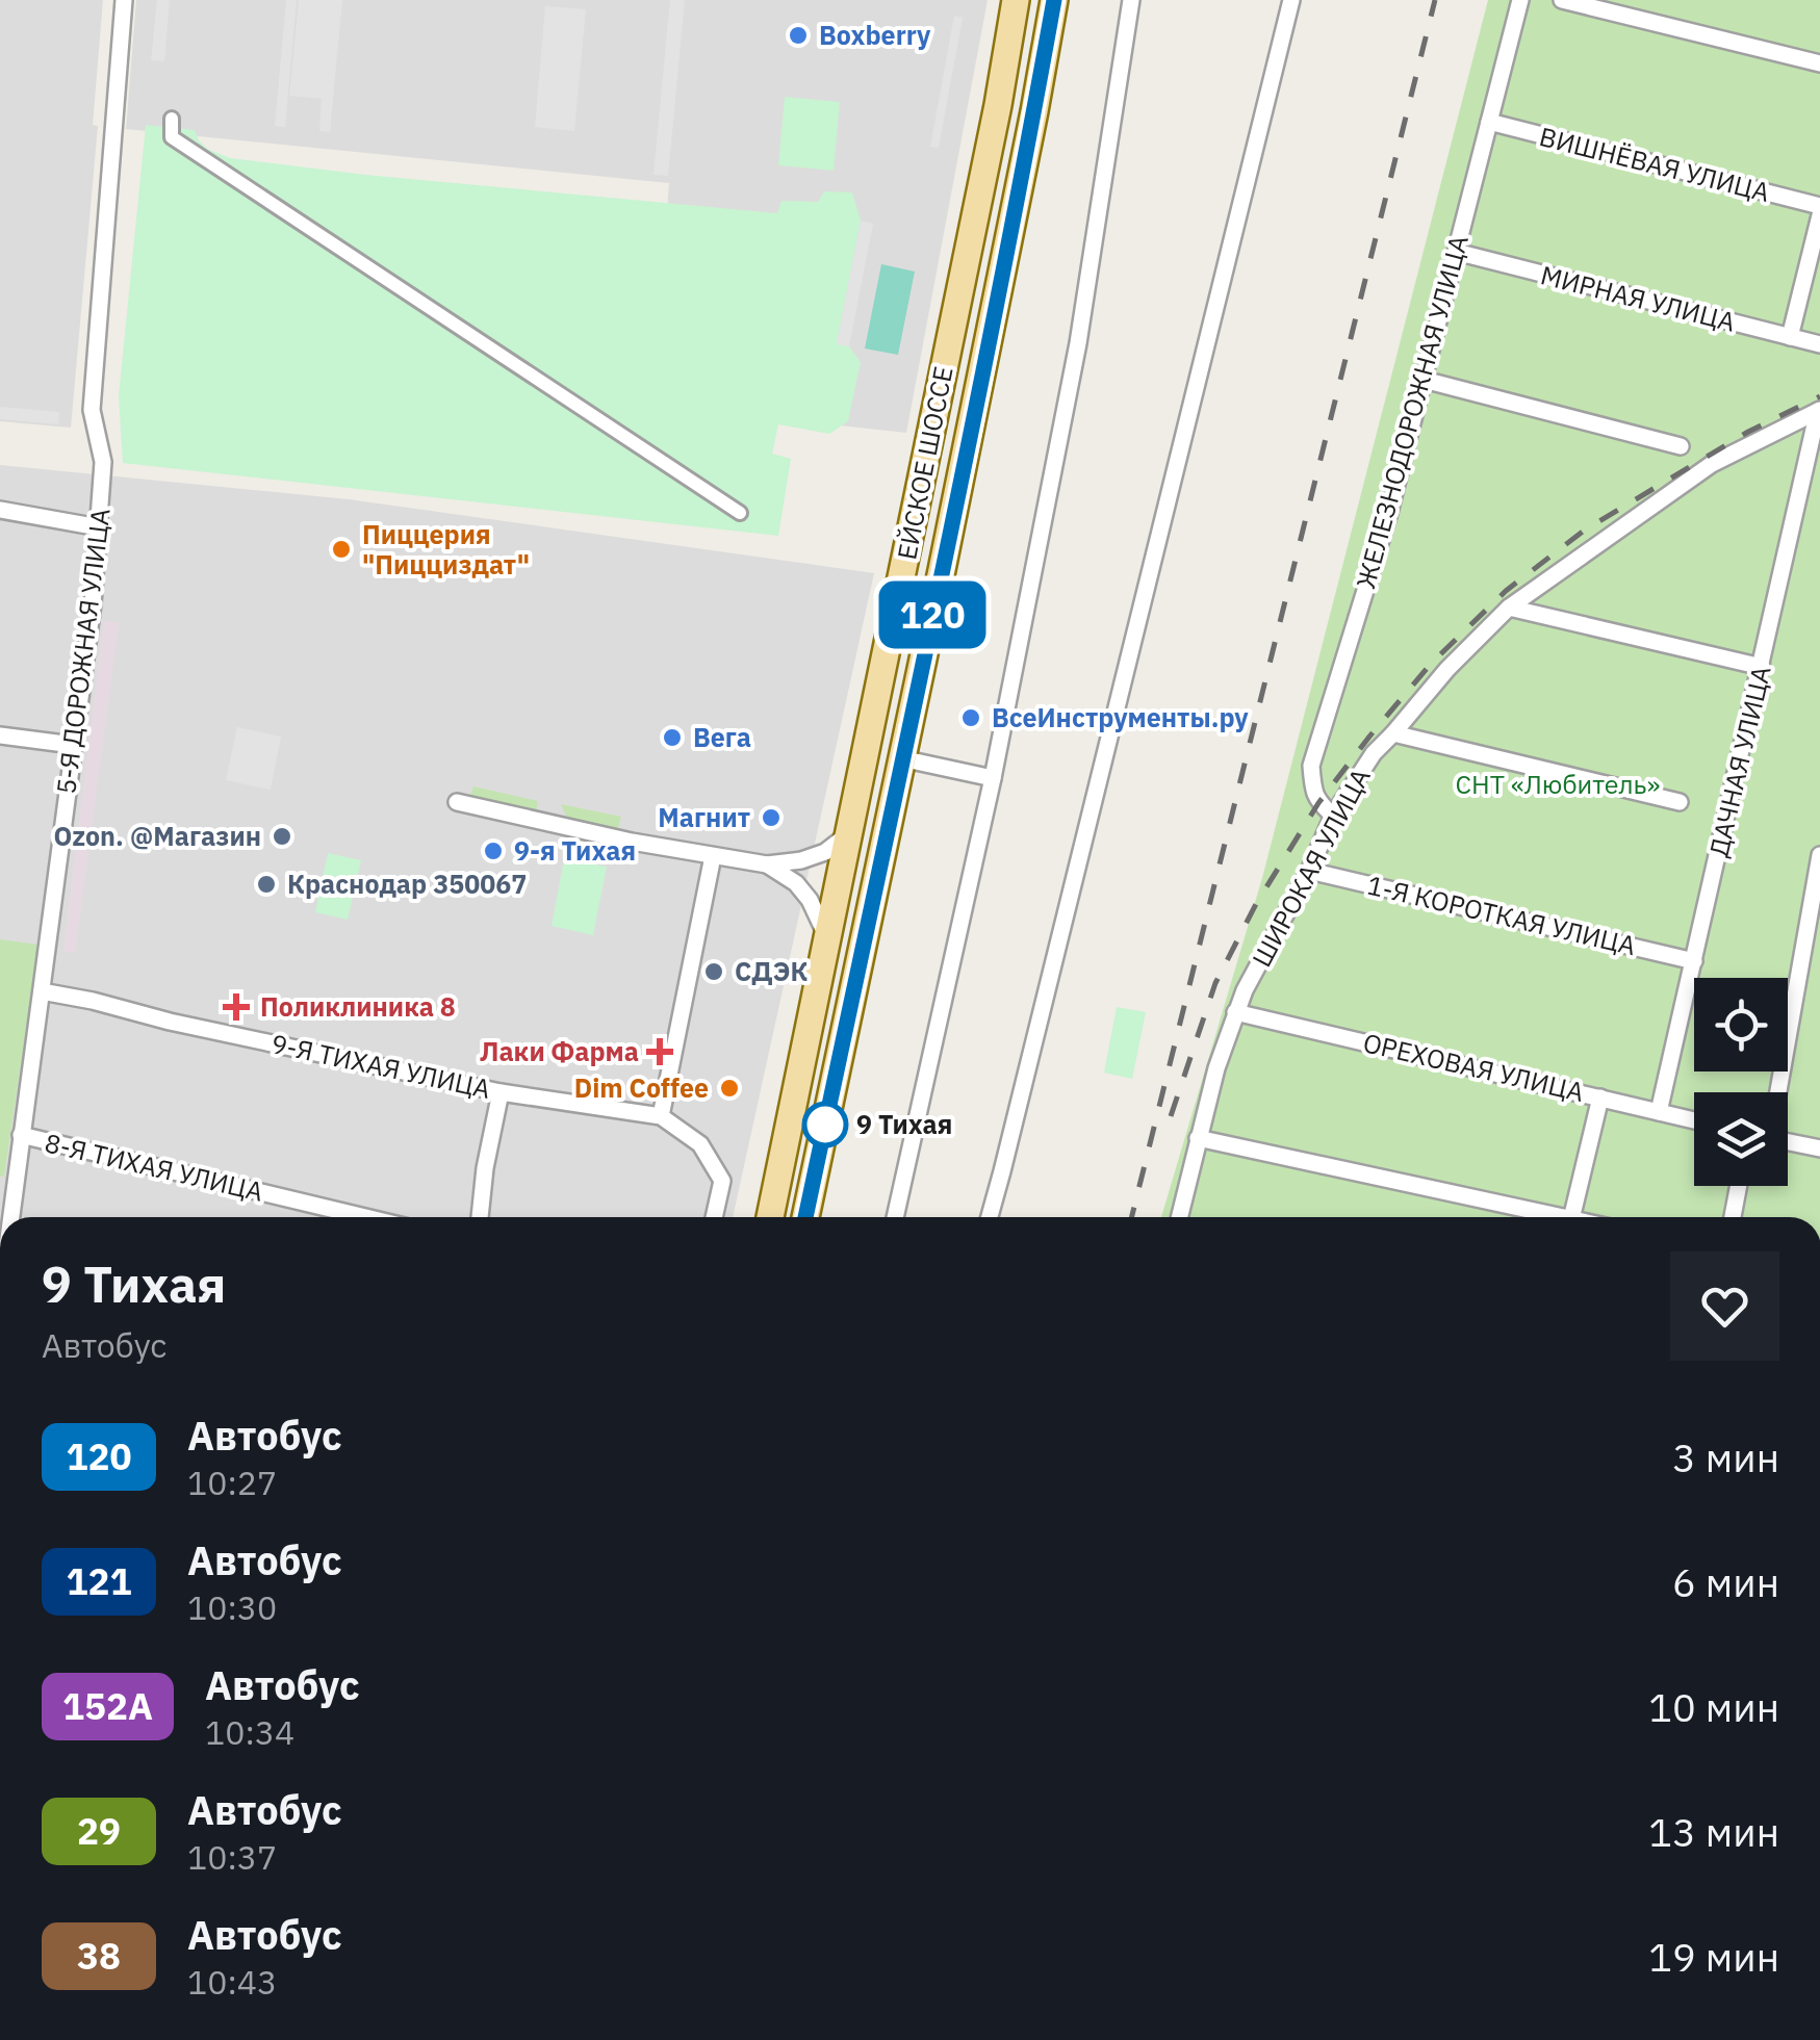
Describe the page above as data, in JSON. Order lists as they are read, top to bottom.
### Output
{
  "streets": {
    "main road": ["ЕЙСКОЕ ШОССЕ"],
    "street": [
      "ВИШНЁВАЯ УЛИЦА",
      "МИРНАЯ УЛИЦА",
      "ЖЕЛЕЗНОДОРОЖНАЯ УЛИЦА",
      "5-Я ДОРОЖНАЯ УЛИЦА",
      "ДАЧНАЯ УЛИЦА",
      "ШИРОКАЯ УЛИЦА",
      "1-Я КОРОТКАЯ УЛИЦА",
      "9-Я ТИХАЯ УЛИЦА",
      "ОРЕХОВАЯ УЛИЦА",
      "8-Я ТИХАЯ УЛИЦА"
    ]
  },
  "crossings": [
    ["ВИШНЁВАЯ УЛИЦА", "ЖЕЛЕЗНОДОРОЖНАЯ УЛИЦА"],
    ["МИРНАЯ УЛИЦА", "ЖЕЛЕЗНОДОРОЖНАЯ УЛИЦА"],
    ["ЖЕЛЕЗНОДОРОЖНАЯ УЛИЦА", "ШИРОКАЯ УЛИЦА"],
    ["5-Я ДОРОЖНАЯ УЛИЦА", "9-Я ТИХАЯ УЛИЦА"],
    ["5-Я ДОРОЖНАЯ УЛИЦА", "8-Я ТИХАЯ УЛИЦА"],
    ["ДАЧНАЯ УЛИЦА", "ШИРОКАЯ УЛИЦА"],
    ["ДАЧНАЯ УЛИЦА", "1-Я КОРОТКАЯ УЛИЦА"],
    ["ДАЧНАЯ УЛИЦА", "ОРЕХОВАЯ УЛИЦА"],
    ["ШИРОКАЯ УЛИЦА", "1-Я КОРОТКАЯ УЛИЦА"],
    ["ШИРОКАЯ УЛИЦА", "ОРЕХОВАЯ УЛИЦА"]
  ],
  "parks": ["СНТ «Любитель»"],
  "places": {
    "other": [
      "Boxberry",
      "Пиццерия \"Пицциздат\"",
      "ВсеИнструменты.ру",
      "Вега",
      "Магнит",
      "Ozon. @Магазин",
      "9-я Тихая",
      "Краснодар 350067",
      "СДЭК",
      "Dim Coffee",
      "9 Тихая"
    ],
    "health": ["Поликлиника 8", "Лаки Фарма"]
  },
  "lines": ["bus line 120"],
  "page": {
    "on_map": "120",
    "heading": ["9 Тихая", "Автобус"],
    "list": [
      {
        "mark": "120",
        "name": "Автобус",
        "note": "10:27",
        "value": "3 мин"
      },
      {
        "mark": "121",
        "name": "Автобус",
        "note": "10:30",
        "value": "6 мин"
      },
      {
        "mark": "152A",
        "name": "Автобус",
        "note": "10:34",
        "value": "10 мин"
      },
      {
        "mark": "29",
        "name": "Автобус",
        "note": "10:37",
        "value": "13 мин"
      },
      {
        "mark": "38",
        "name": "Автобус",
        "note": "10:43",
        "value": "19 мин"
      }
    ]
  }
}
